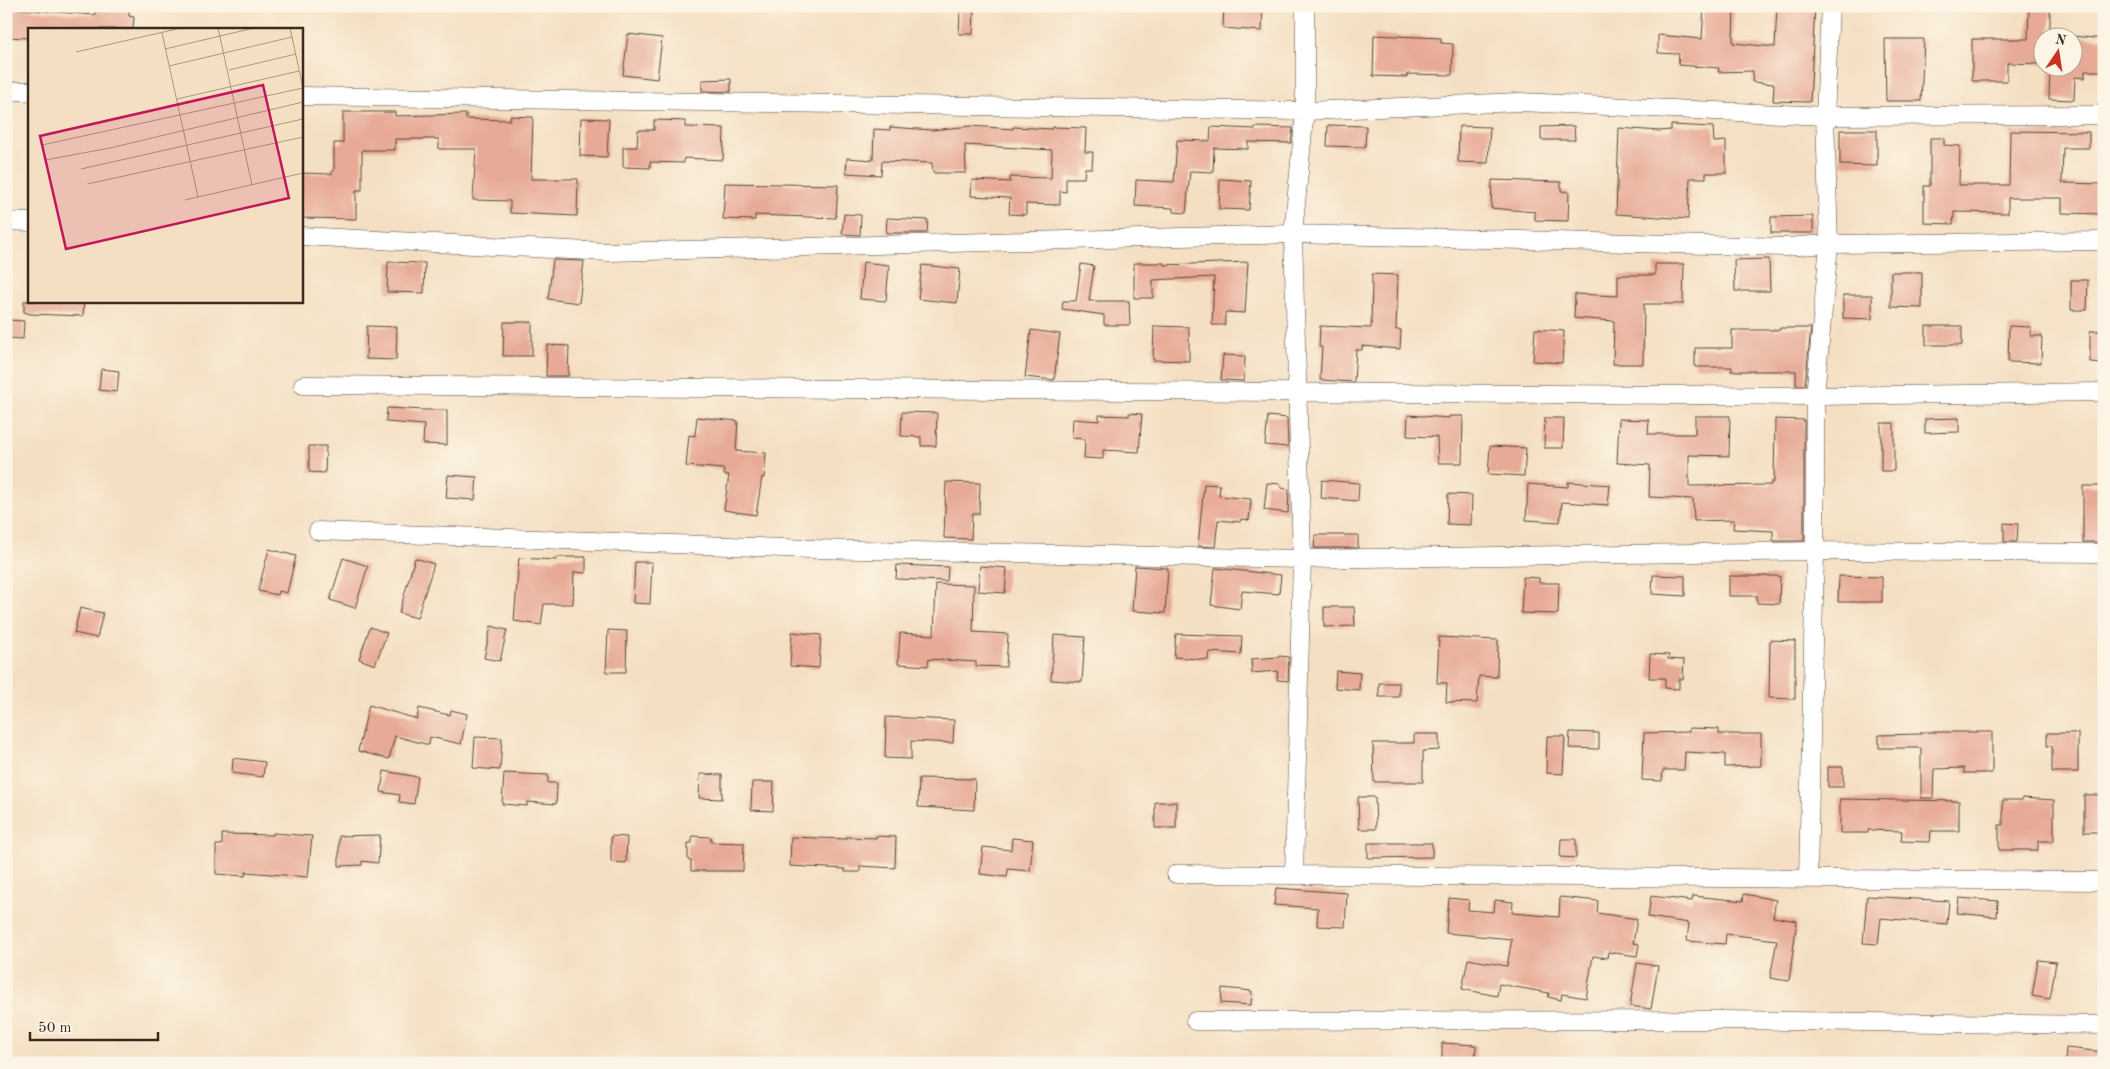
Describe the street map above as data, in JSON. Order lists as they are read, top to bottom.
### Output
{
  "scale_bar": "50 m",
  "north": "top"
}
